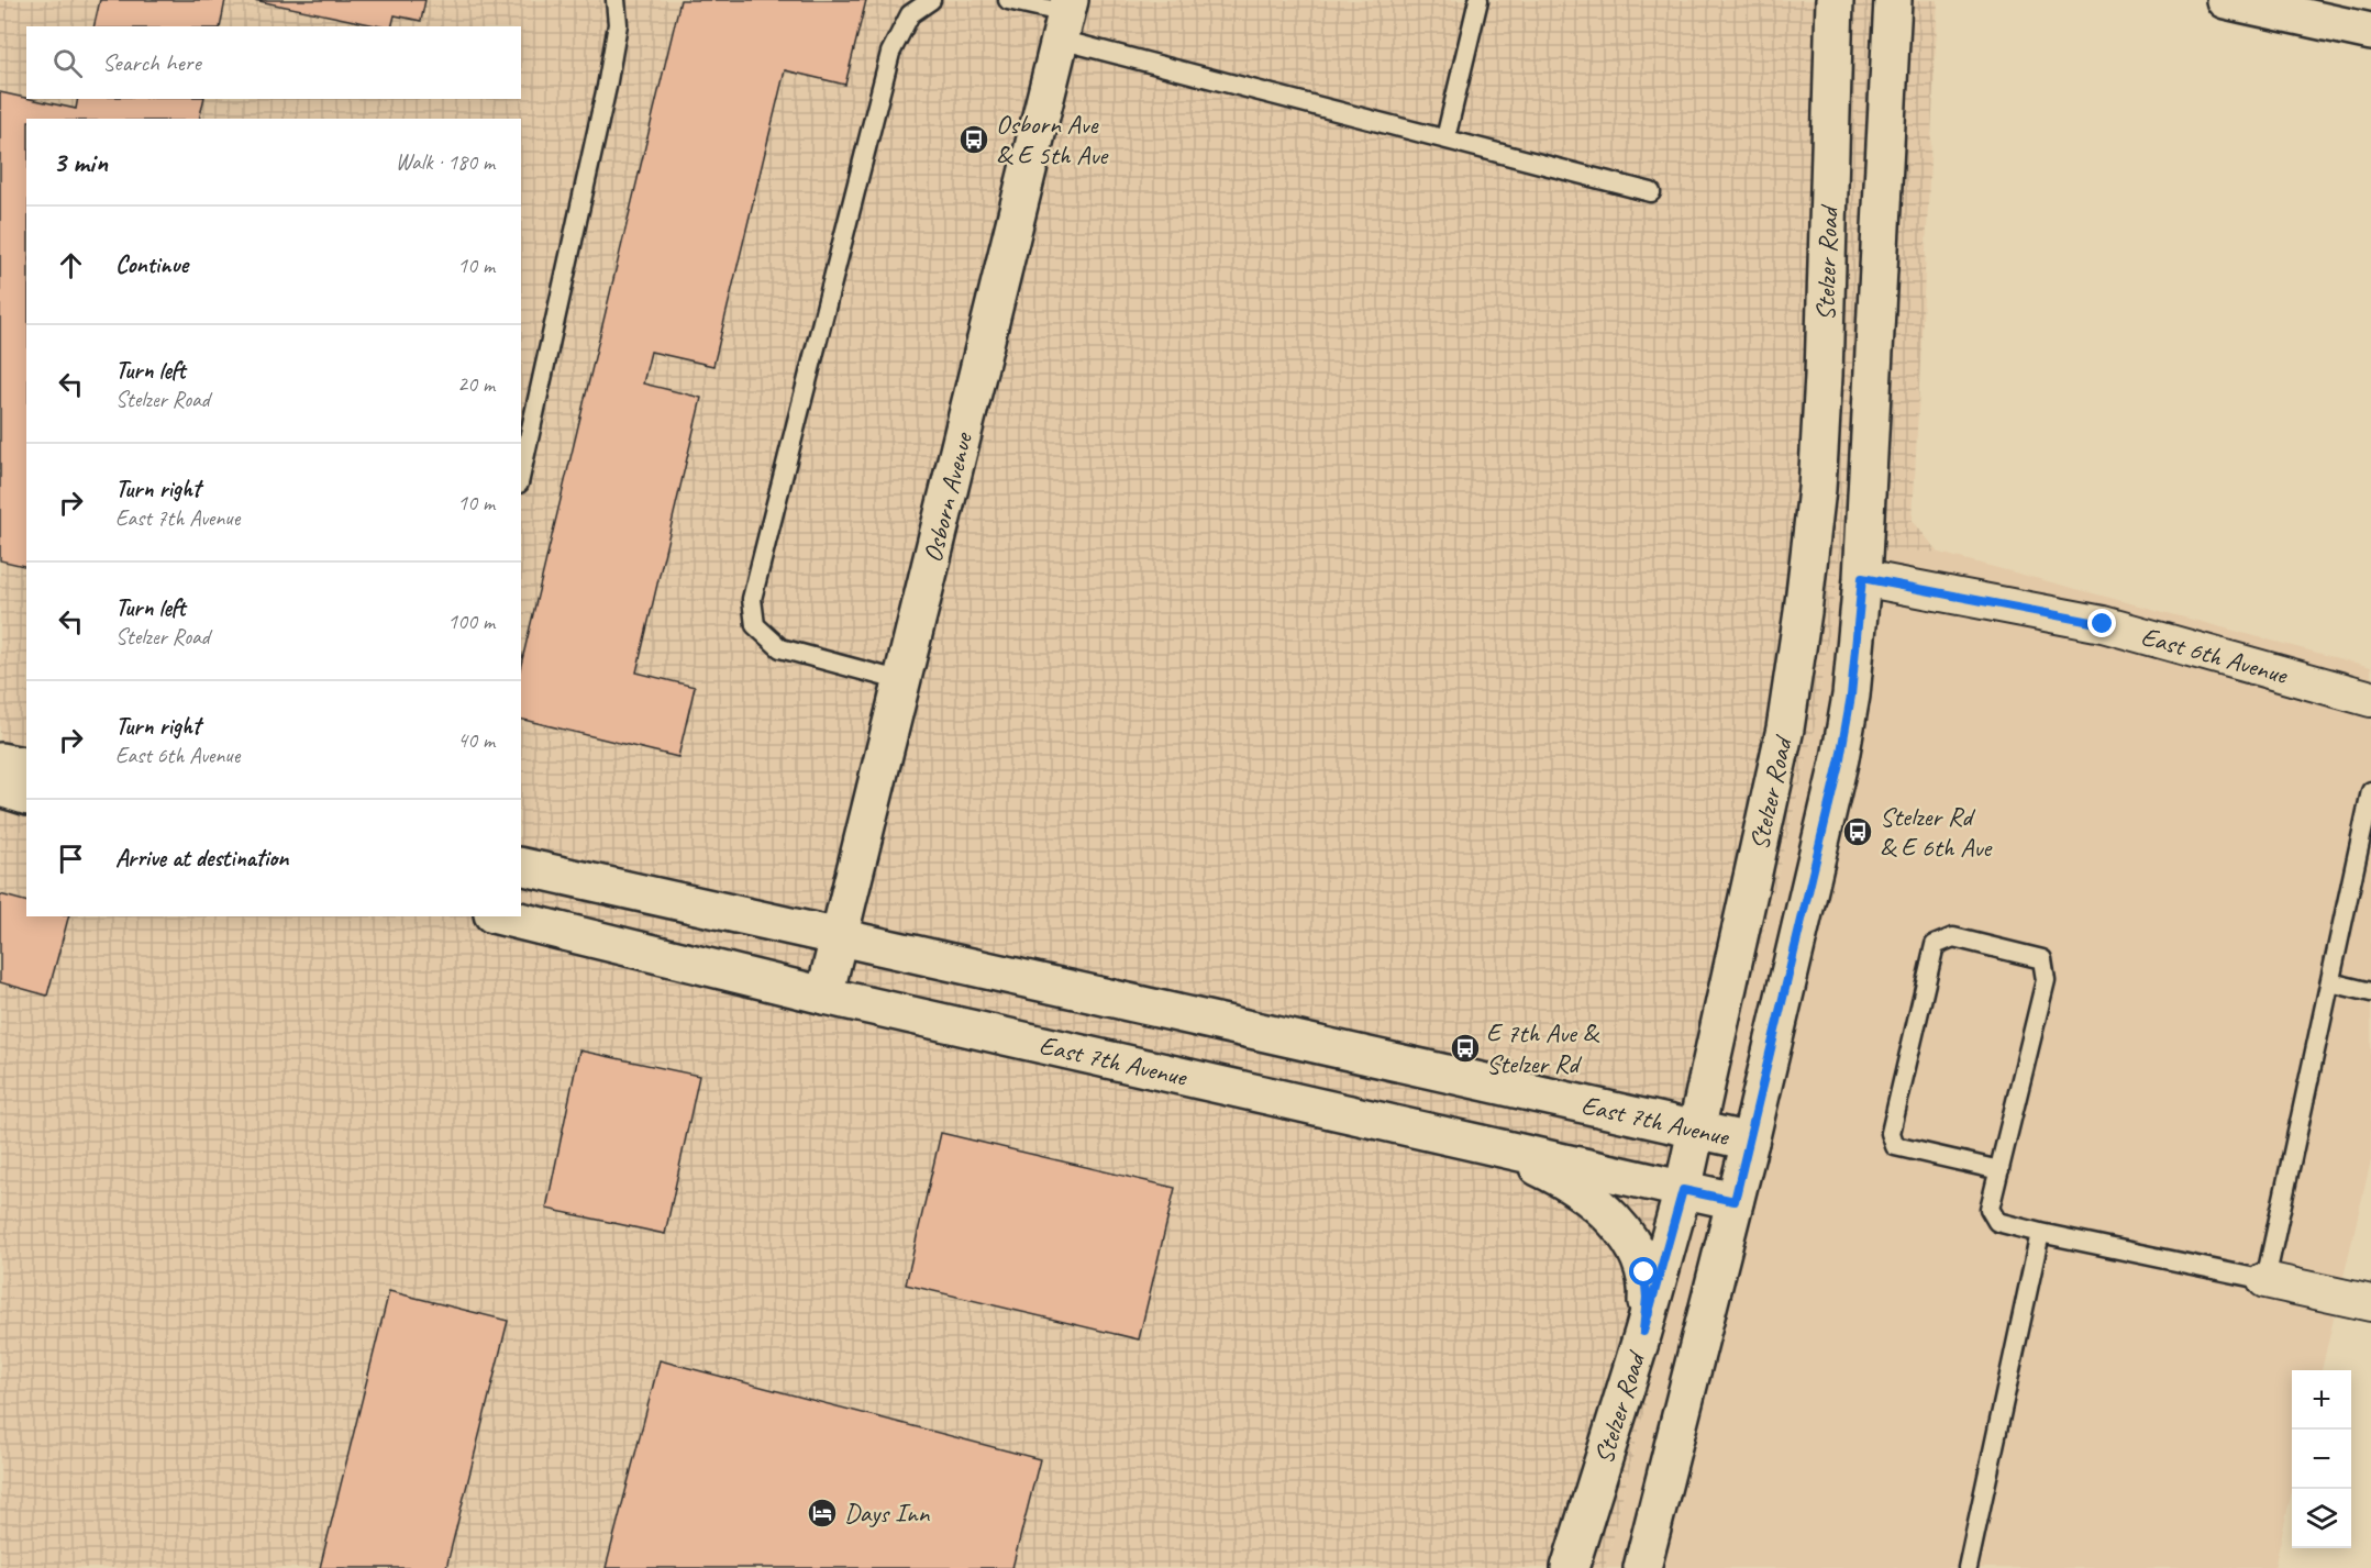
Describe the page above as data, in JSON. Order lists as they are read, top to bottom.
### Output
{
  "streets": {
    "main road": ["Stelzer Road", "Osborn Avenue", "East 7th Avenue"],
    "street": ["East 6th Avenue"]
  },
  "crossings": [
    ["Stelzer Road", "East 6th Avenue"],
    ["Stelzer Road", "East 7th Avenue"],
    ["Osborn Avenue", "East 7th Avenue"]
  ],
  "places": {
    "bus stop": ["Osborn Ave & E 5th Ave", "Stelzer Rd & E 6th Ave", "E 7th Ave & Stelzer Rd"],
    "hotel": ["Days Inn"]
  },
  "page": {
    "search": "Search here",
    "heading": ["3 min", "Walk · 180 m"],
    "list": [
      ["Continue", "10 m"],
      ["Turn left", "Stelzer Road", "20 m"],
      ["Turn right", "East 7th Avenue", "10 m"],
      ["Turn left", "Stelzer Road", "100 m"],
      ["Turn right", "East 6th Avenue", "40 m"],
      "Arrive at destination"
    ],
    "map_buttons": ["+", "−"]
  }
}
